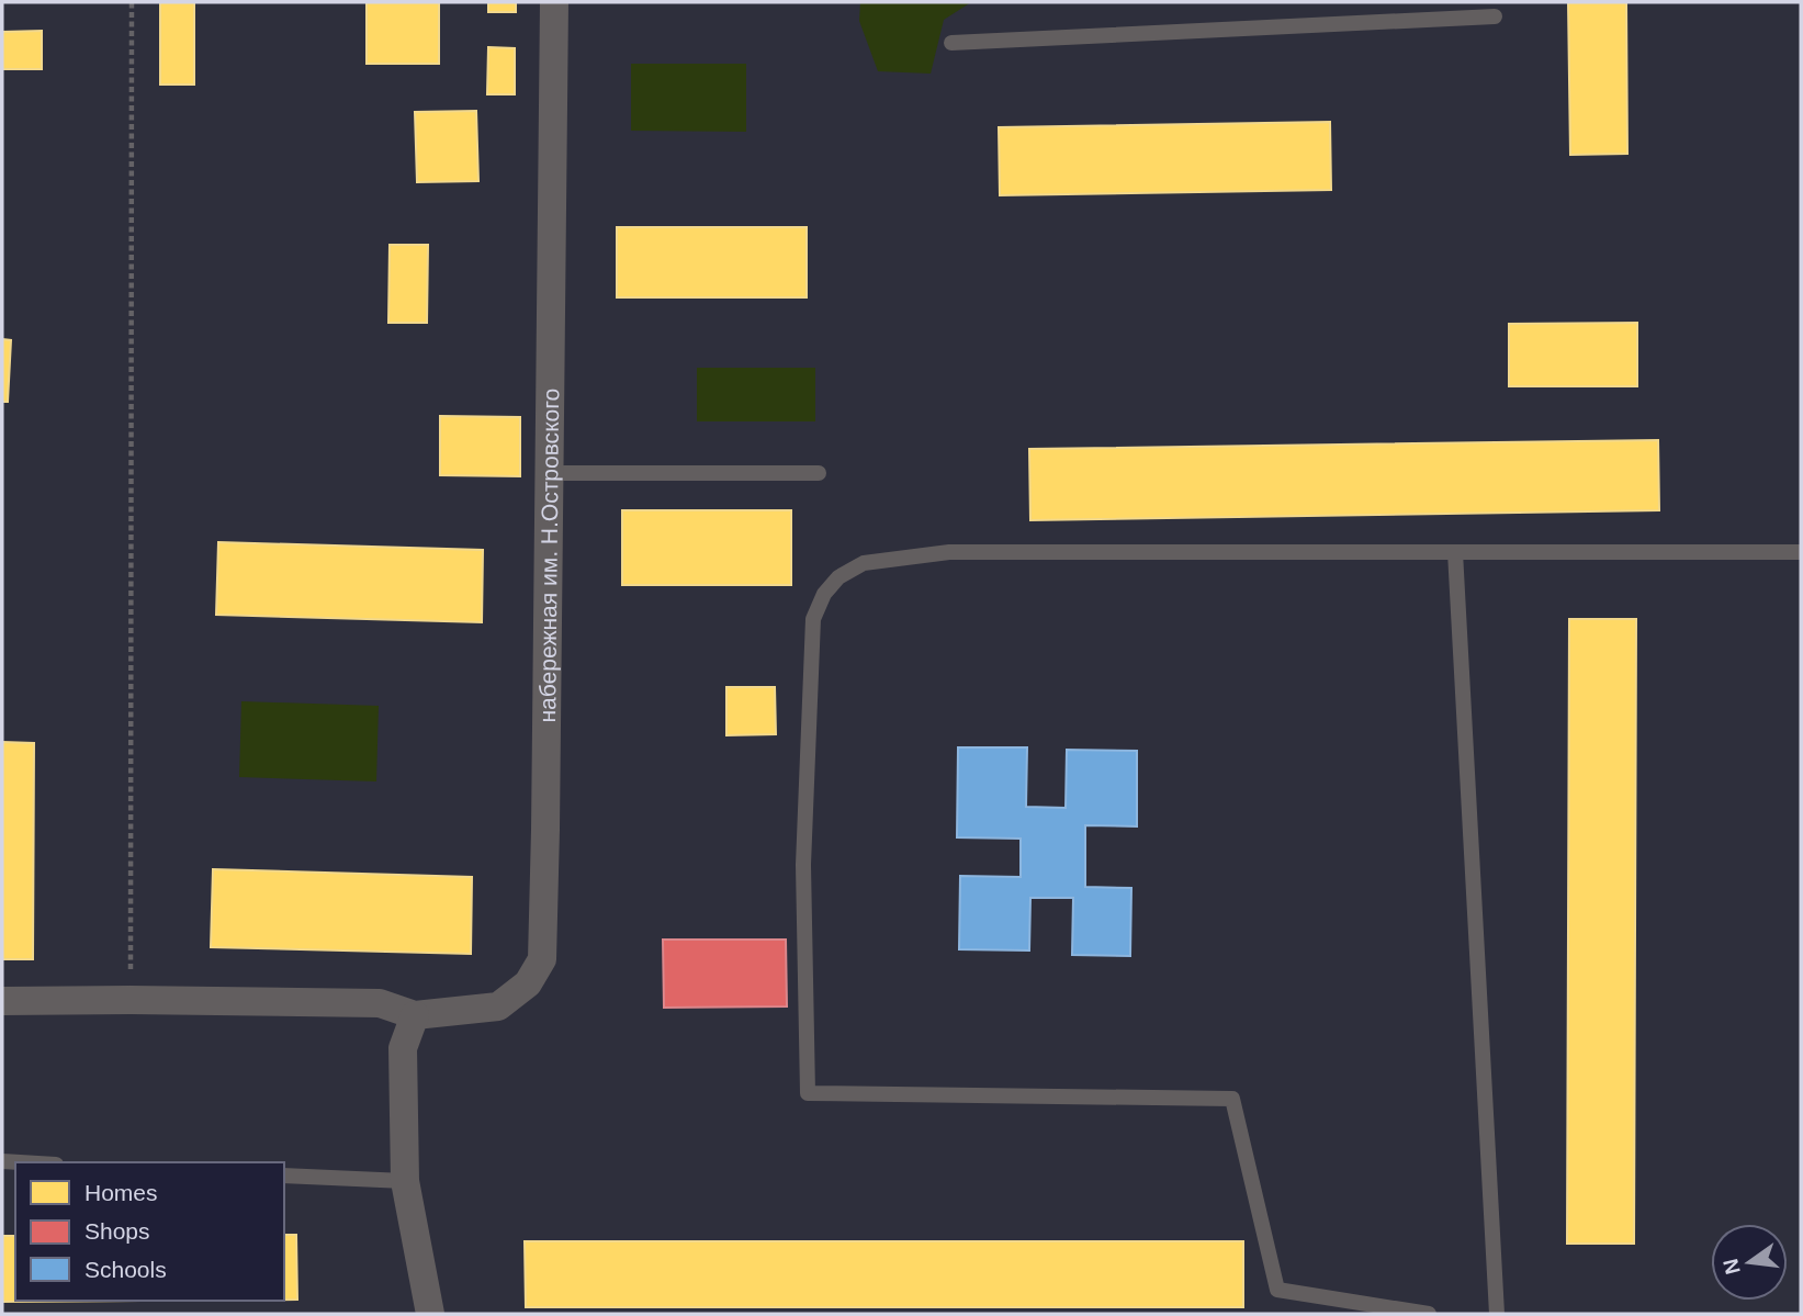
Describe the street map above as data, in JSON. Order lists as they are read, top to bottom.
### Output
{
  "streets": {
    "street": ["набережная им. Н.Островского"]
  },
  "legend": ["Homes", "Shops", "Schools"],
  "north": "left"
}
